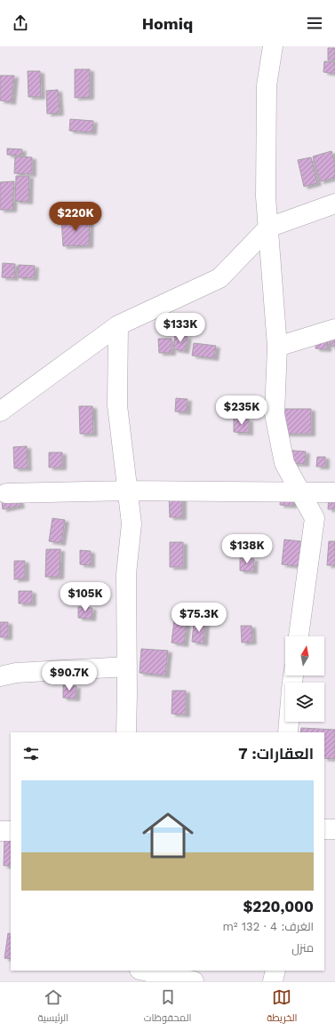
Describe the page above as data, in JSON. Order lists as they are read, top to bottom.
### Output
{
  "north": "top",
  "page": {
    "header": "Homiq",
    "price": [
      "$220K",
      "$133K",
      "$235K",
      "$138K",
      "$105K",
      "$75.3K",
      "$90.7K"
    ],
    "heading": "العقارات: 7",
    "list": [
      {
        "name": "$220,000",
        "note": "الغرف: 4 · 132 m² · منزل"
      }
    ],
    "tabs": ["الخريطة", "المحفوظات", "الرئيسية"]
  }
}
